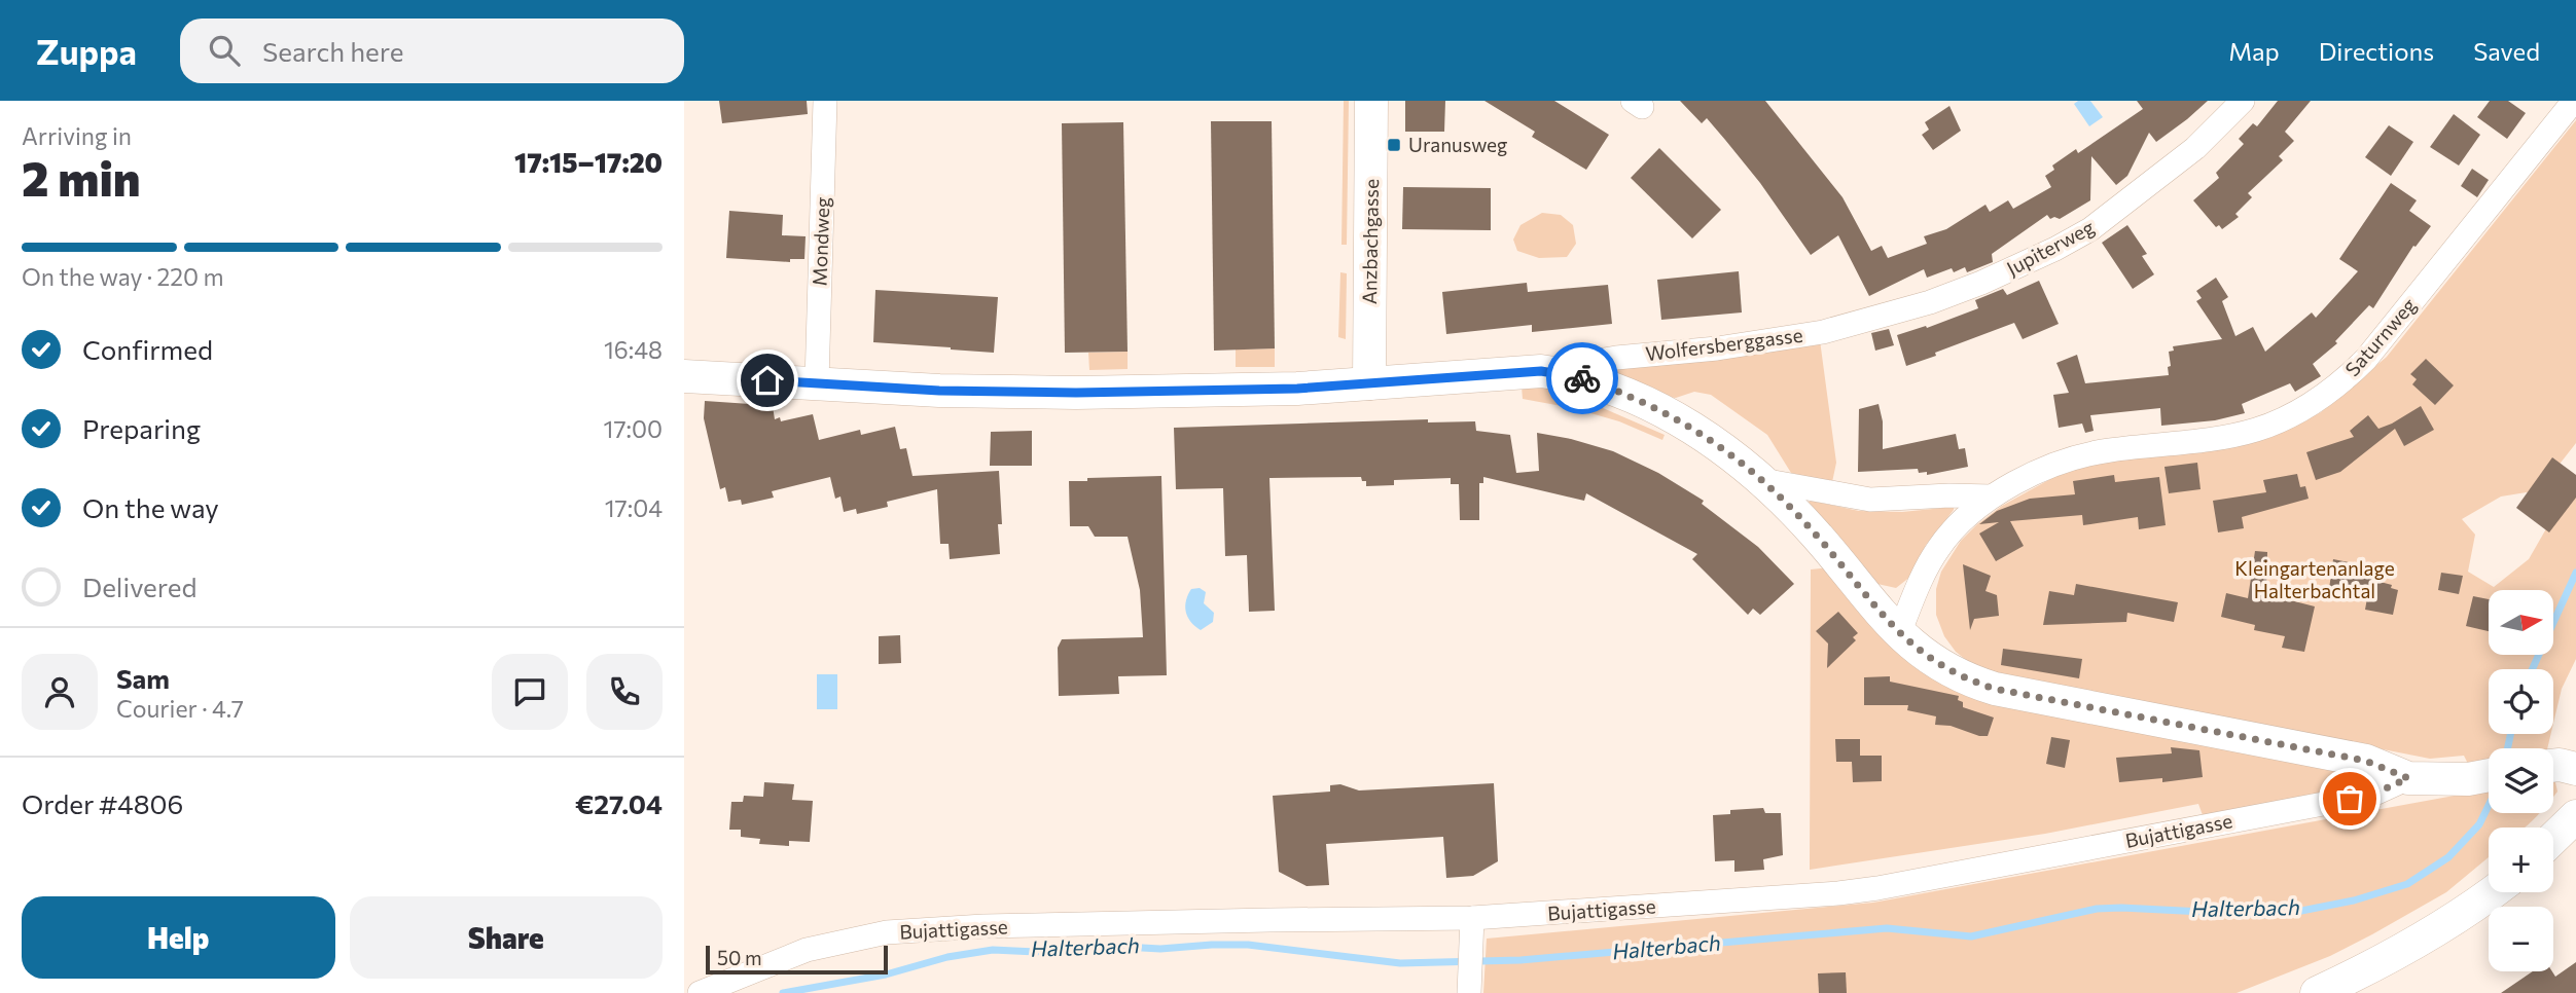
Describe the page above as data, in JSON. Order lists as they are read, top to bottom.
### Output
{
  "streets": {
    "street": [
      "Mondweg",
      "Anzbachgasse",
      "Jupiterweg",
      "Saturnweg",
      "Wolfersberggasse",
      "Bujattigasse"
    ]
  },
  "crossings": [
    ["Mondweg", "Wolfersberggasse"],
    ["Anzbachgasse", "Wolfersberggasse"],
    ["Jupiterweg", "Wolfersberggasse"],
    ["Saturnweg", "Wolfersberggasse"],
    ["Wolfersberggasse", "Bujattigasse"]
  ],
  "water": ["Halterbach"],
  "parks": ["Kleingartenanlage Halterbachtal"],
  "places": {
    "transit": ["Uranusweg"]
  },
  "scale_bar": "50 m",
  "north": "right",
  "page": {
    "header": "Zuppa",
    "search": "Search here",
    "nav": ["Map", "Directions", "Saved"],
    "heading": ["2 min", "Arriving in", "17:15–17:20"],
    "panel": [
      "Sam",
      "Courier · 4.7",
      "Order #4806",
      "€27.04"
    ],
    "bar": "On the way · 220 m",
    "list": [
      ["Confirmed", "16:48"],
      ["Preparing", "17:00"],
      ["On the way", "17:04"],
      "Delivered"
    ],
    "map_buttons": ["+", "−"],
    "buttons": ["Help", "Share"],
    "scale": "50 m"
  }
}
